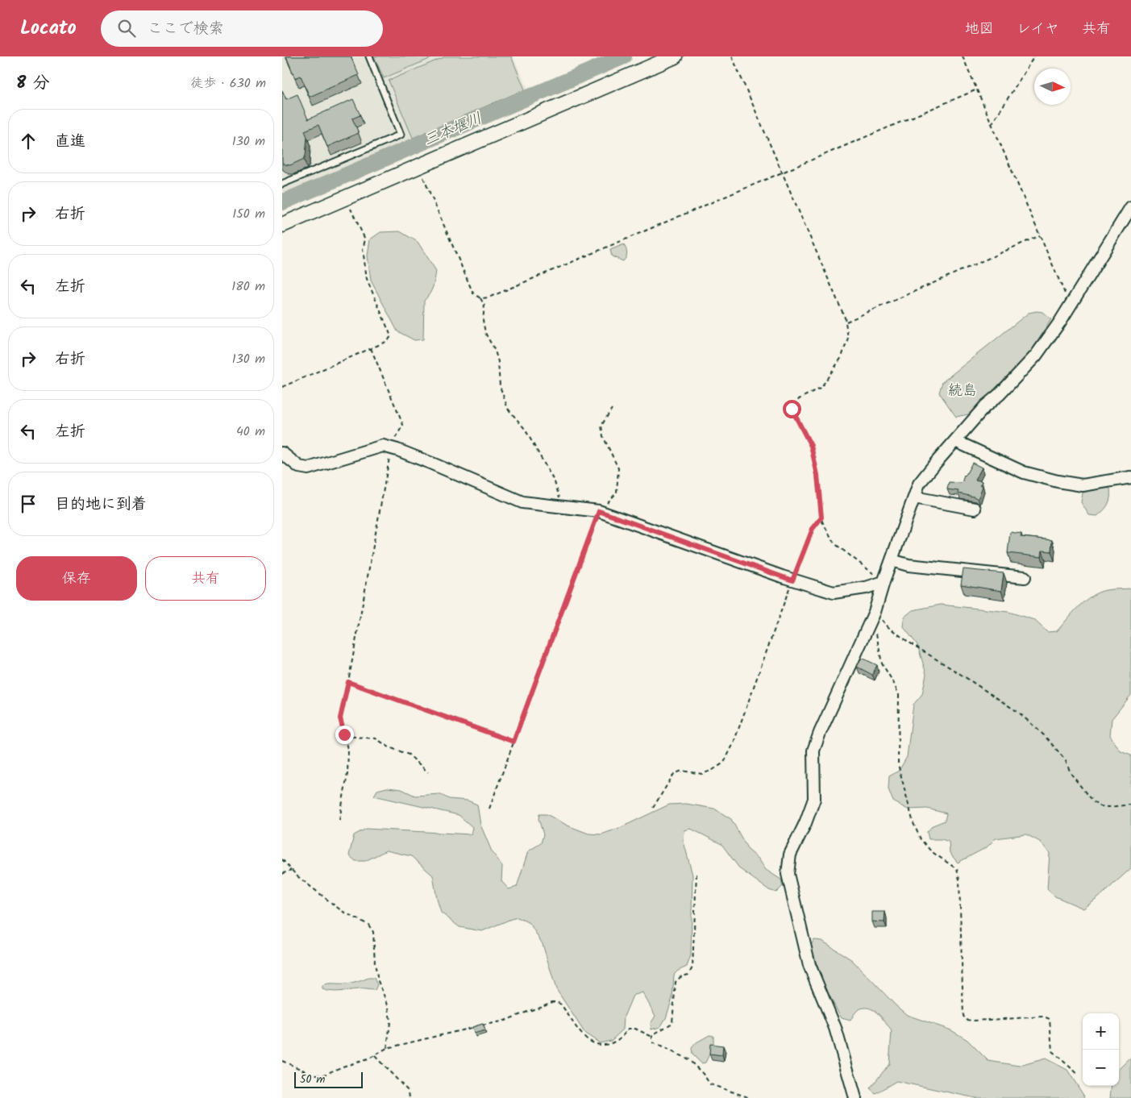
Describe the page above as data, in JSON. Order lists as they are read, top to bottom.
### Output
{
  "water": ["三本堰川"],
  "parks": ["続島"],
  "scale_bar": "50 m",
  "north": "right",
  "page": {
    "header": "Locato",
    "search": "ここで検索",
    "nav": ["地図", "レイヤ", "共有"],
    "heading": ["8 分", "徒歩 · 630 m"],
    "list": [
      ["直進", "130 m"],
      ["右折", "150 m"],
      ["左折", "180 m"],
      ["右折", "130 m"],
      ["左折", "40 m"],
      "目的地に到着"
    ],
    "buttons": ["保存", "共有"],
    "map_buttons": ["+", "−"],
    "scale": "50 m"
  }
}
